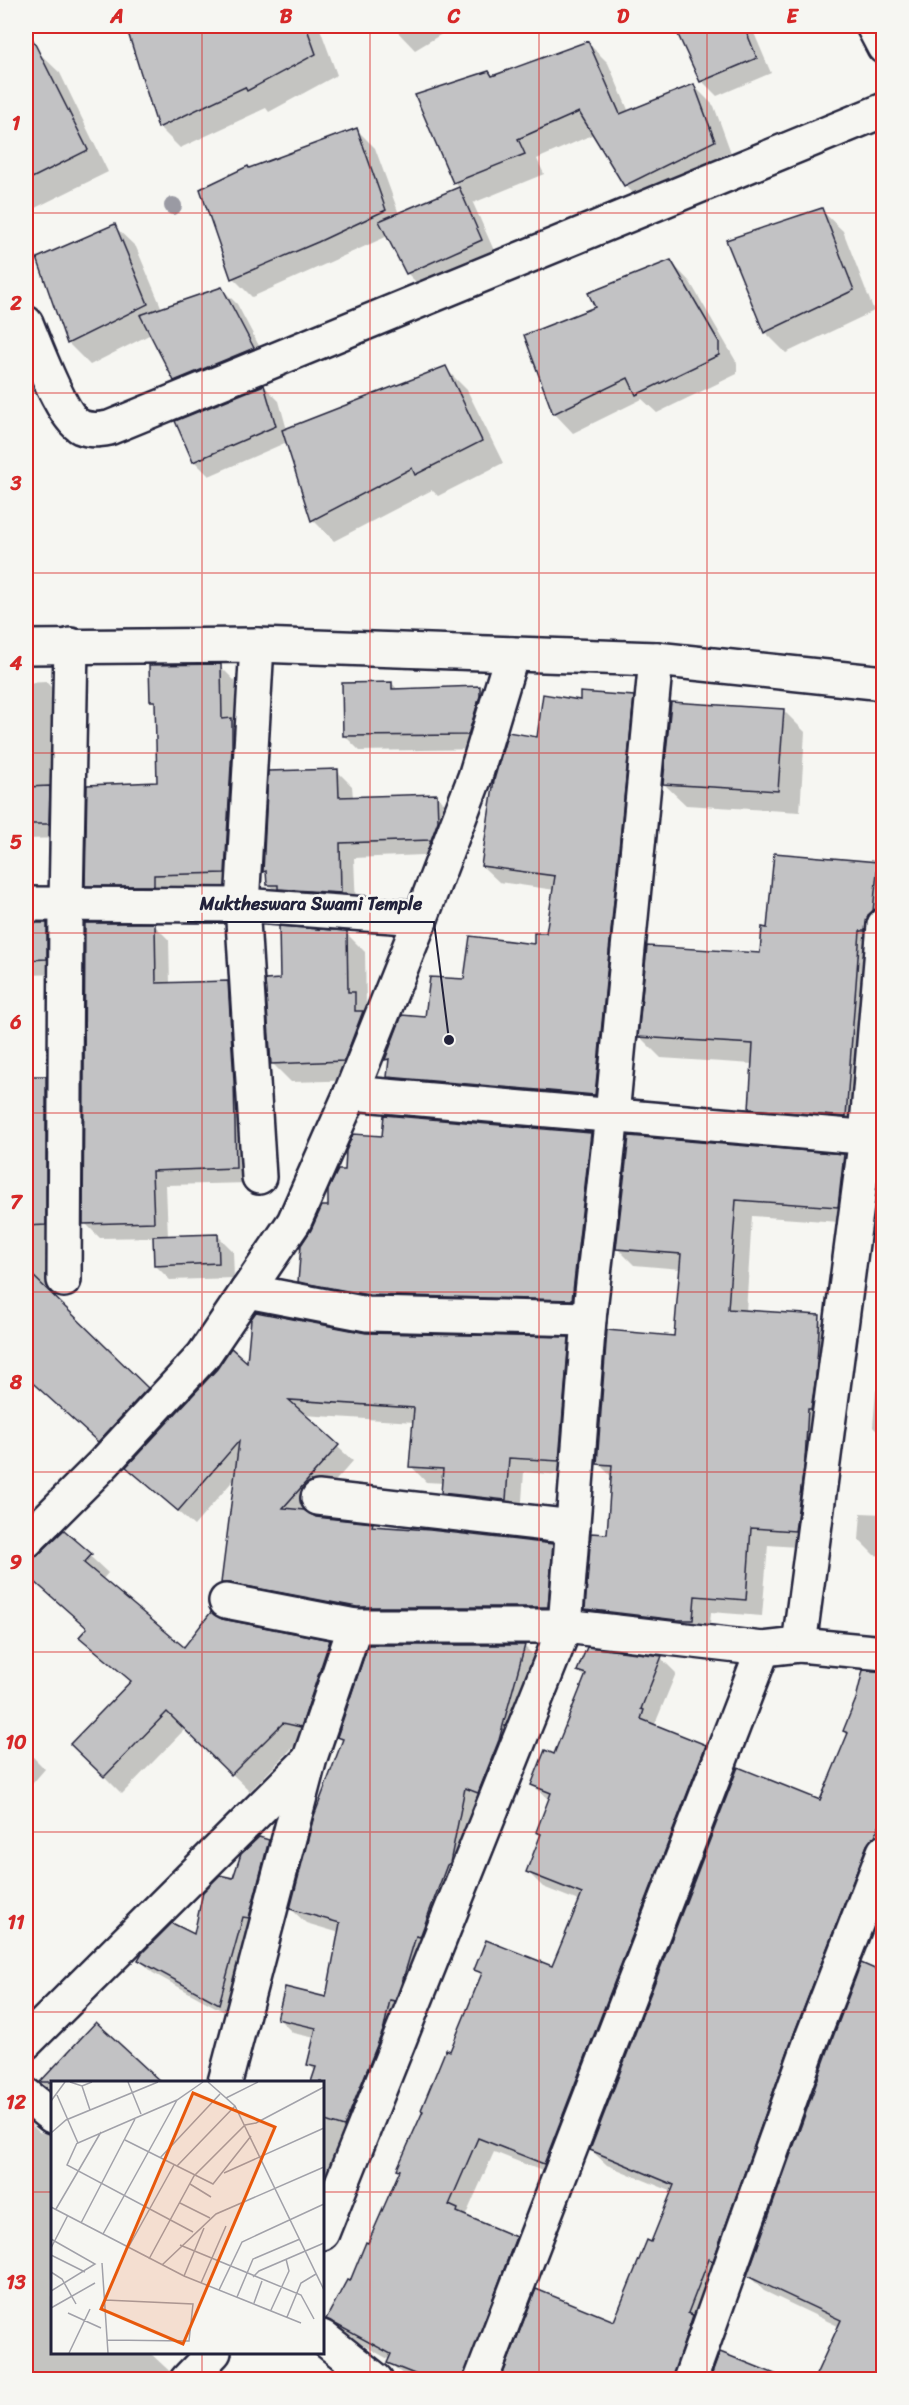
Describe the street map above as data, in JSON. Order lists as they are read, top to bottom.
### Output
{
  "places": ["Muktheswara Swami Temple"],
  "grid": {
    "columns": [
      "A",
      "B",
      "C",
      "D",
      "E"
    ],
    "rows": [
      "1",
      "2",
      "3",
      "4",
      "5",
      "6",
      "7",
      "8",
      "9",
      "10",
      "11",
      "12",
      "13"
    ]
  }
}
